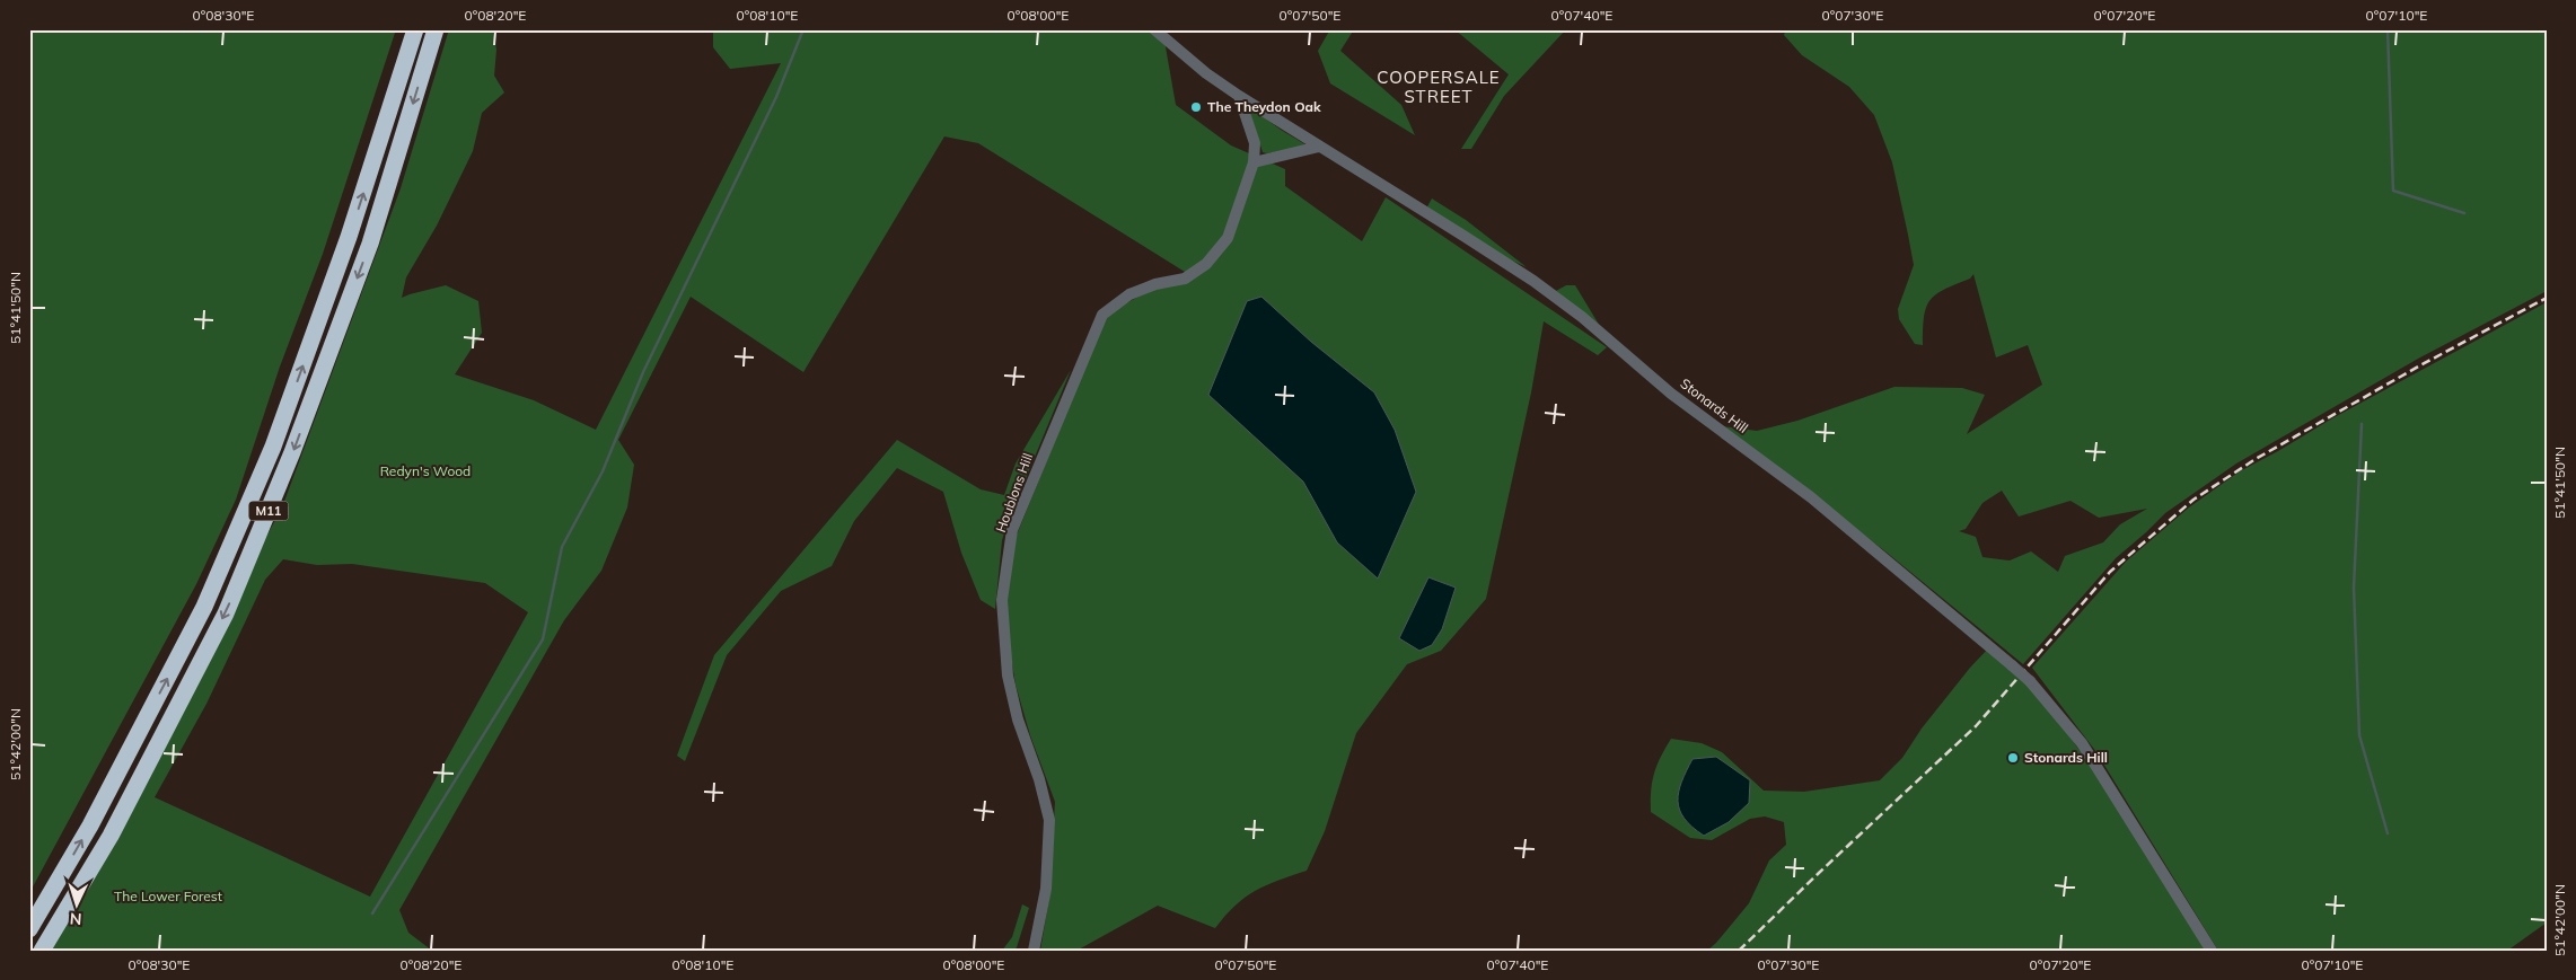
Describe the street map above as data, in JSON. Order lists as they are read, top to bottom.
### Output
{
  "streets": {
    "highway": ["M11"],
    "street": ["Stonards Hill", "Houblons Hill"]
  },
  "crossings": [
    ["Stonards Hill", "Houblons Hill"]
  ],
  "districts": ["COOPERSALE STREET"],
  "parks": ["Redyn's Wood", "The Lower Forest"],
  "places": ["The Theydon Oak", "Stonards Hill"],
  "north": "bottom",
  "coordinates": [
    "0°08'30\"E",
    "0°08'20\"E",
    "0°08'10\"E",
    "0°08'00\"E",
    "0°07'50\"E",
    "0°07'40\"E",
    "0°07'30\"E",
    "0°07'20\"E",
    "0°07'10\"E",
    "51°41'50\"N",
    "51°42'00\"N"
  ]
}
